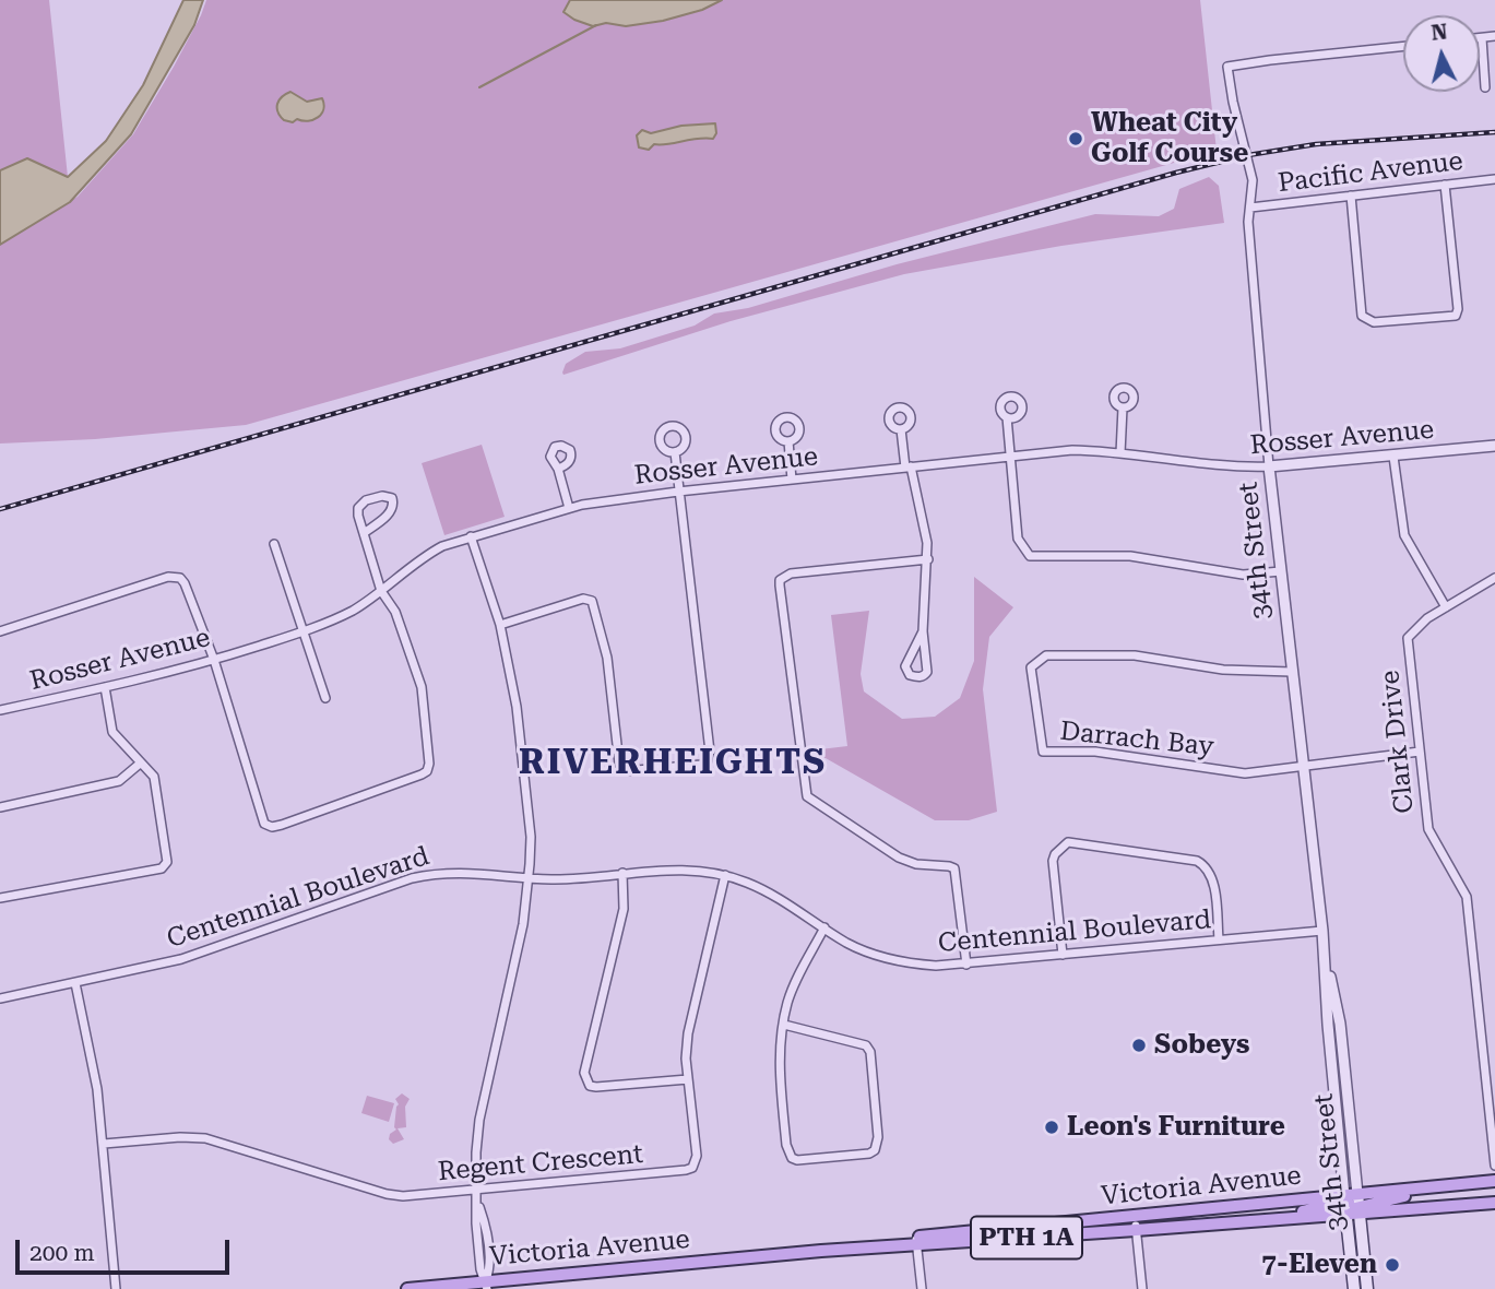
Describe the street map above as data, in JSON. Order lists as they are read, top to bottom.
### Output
{
  "streets": {
    "main road": ["34th Street", "Victoria Avenue", "PTH 1A"],
    "street": [
      "Pacific Avenue",
      "Rosser Avenue",
      "Darrach Bay",
      "Clark Drive",
      "Centennial Boulevard",
      "Regent Crescent"
    ]
  },
  "crossings": [
    ["Pacific Avenue", "34th Street"],
    ["Rosser Avenue", "34th Street"],
    ["34th Street", "Darrach Bay"],
    ["34th Street", "Centennial Boulevard"],
    ["34th Street", "Victoria Avenue"],
    ["Centennial Boulevard", "Regent Crescent"]
  ],
  "districts": ["RIVERHEIGHTS"],
  "places": [
    "Wheat City Golf Course",
    "Sobeys",
    "Leon's Furniture",
    "7-Eleven"
  ],
  "scale_bar": "200 m",
  "north": "top"
}
